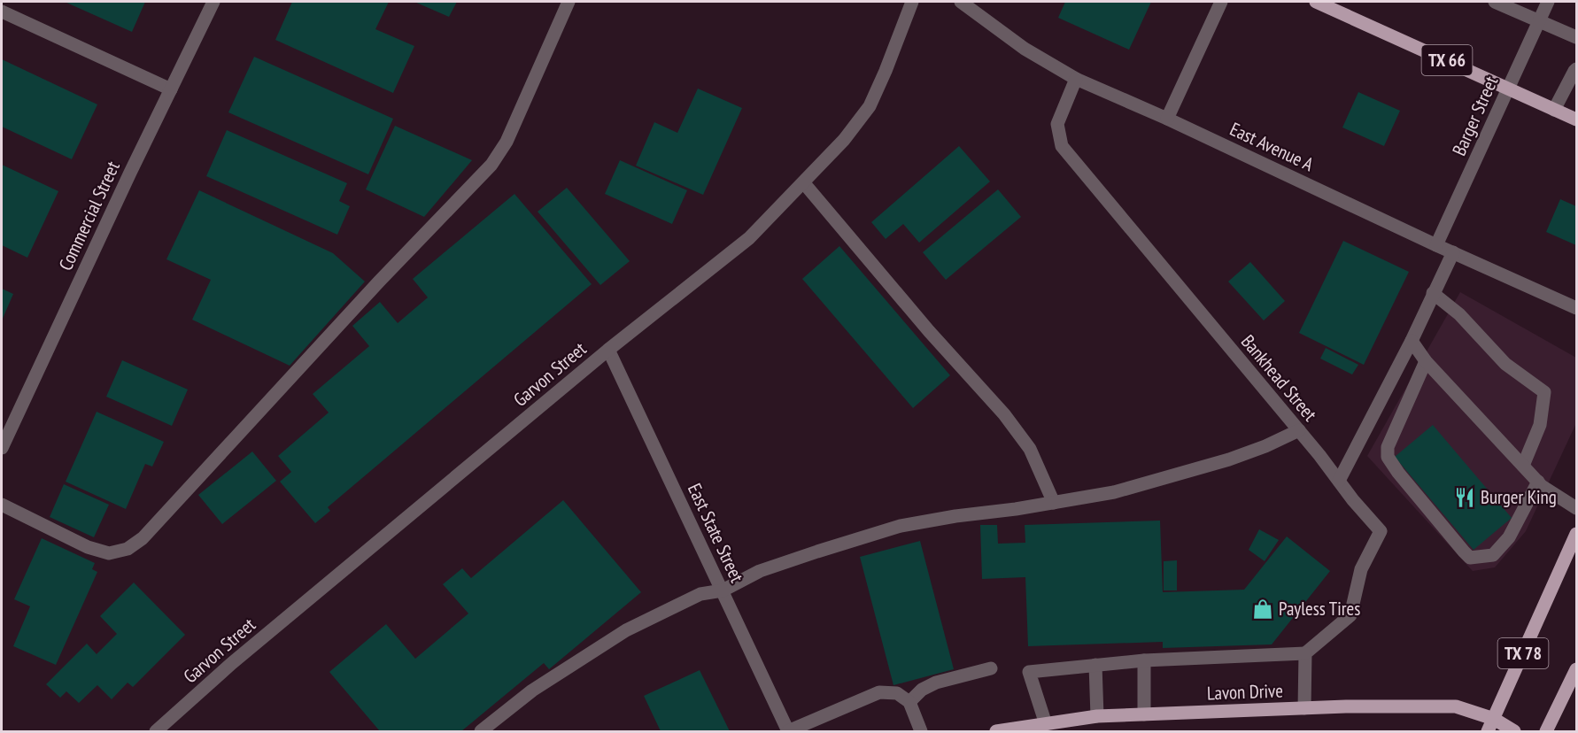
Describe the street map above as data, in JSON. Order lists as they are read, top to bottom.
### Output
{
  "streets": {
    "main road": ["TX 66", "TX 78", "Lavon Drive"],
    "street": [
      "Barger Street",
      "East Avenue A",
      "Commercial Street",
      "Garvon Street",
      "Bankhead Street",
      "East State Street"
    ]
  },
  "crossings": [
    ["TX 66", "Barger Street"],
    ["Barger Street", "East Avenue A"],
    ["East Avenue A", "Bankhead Street"],
    ["Garvon Street", "East State Street"],
    ["TX 78", "Lavon Drive"]
  ],
  "places": {
    "restaurant": ["Burger King"],
    "shop": ["Payless Tires"]
  }
}
